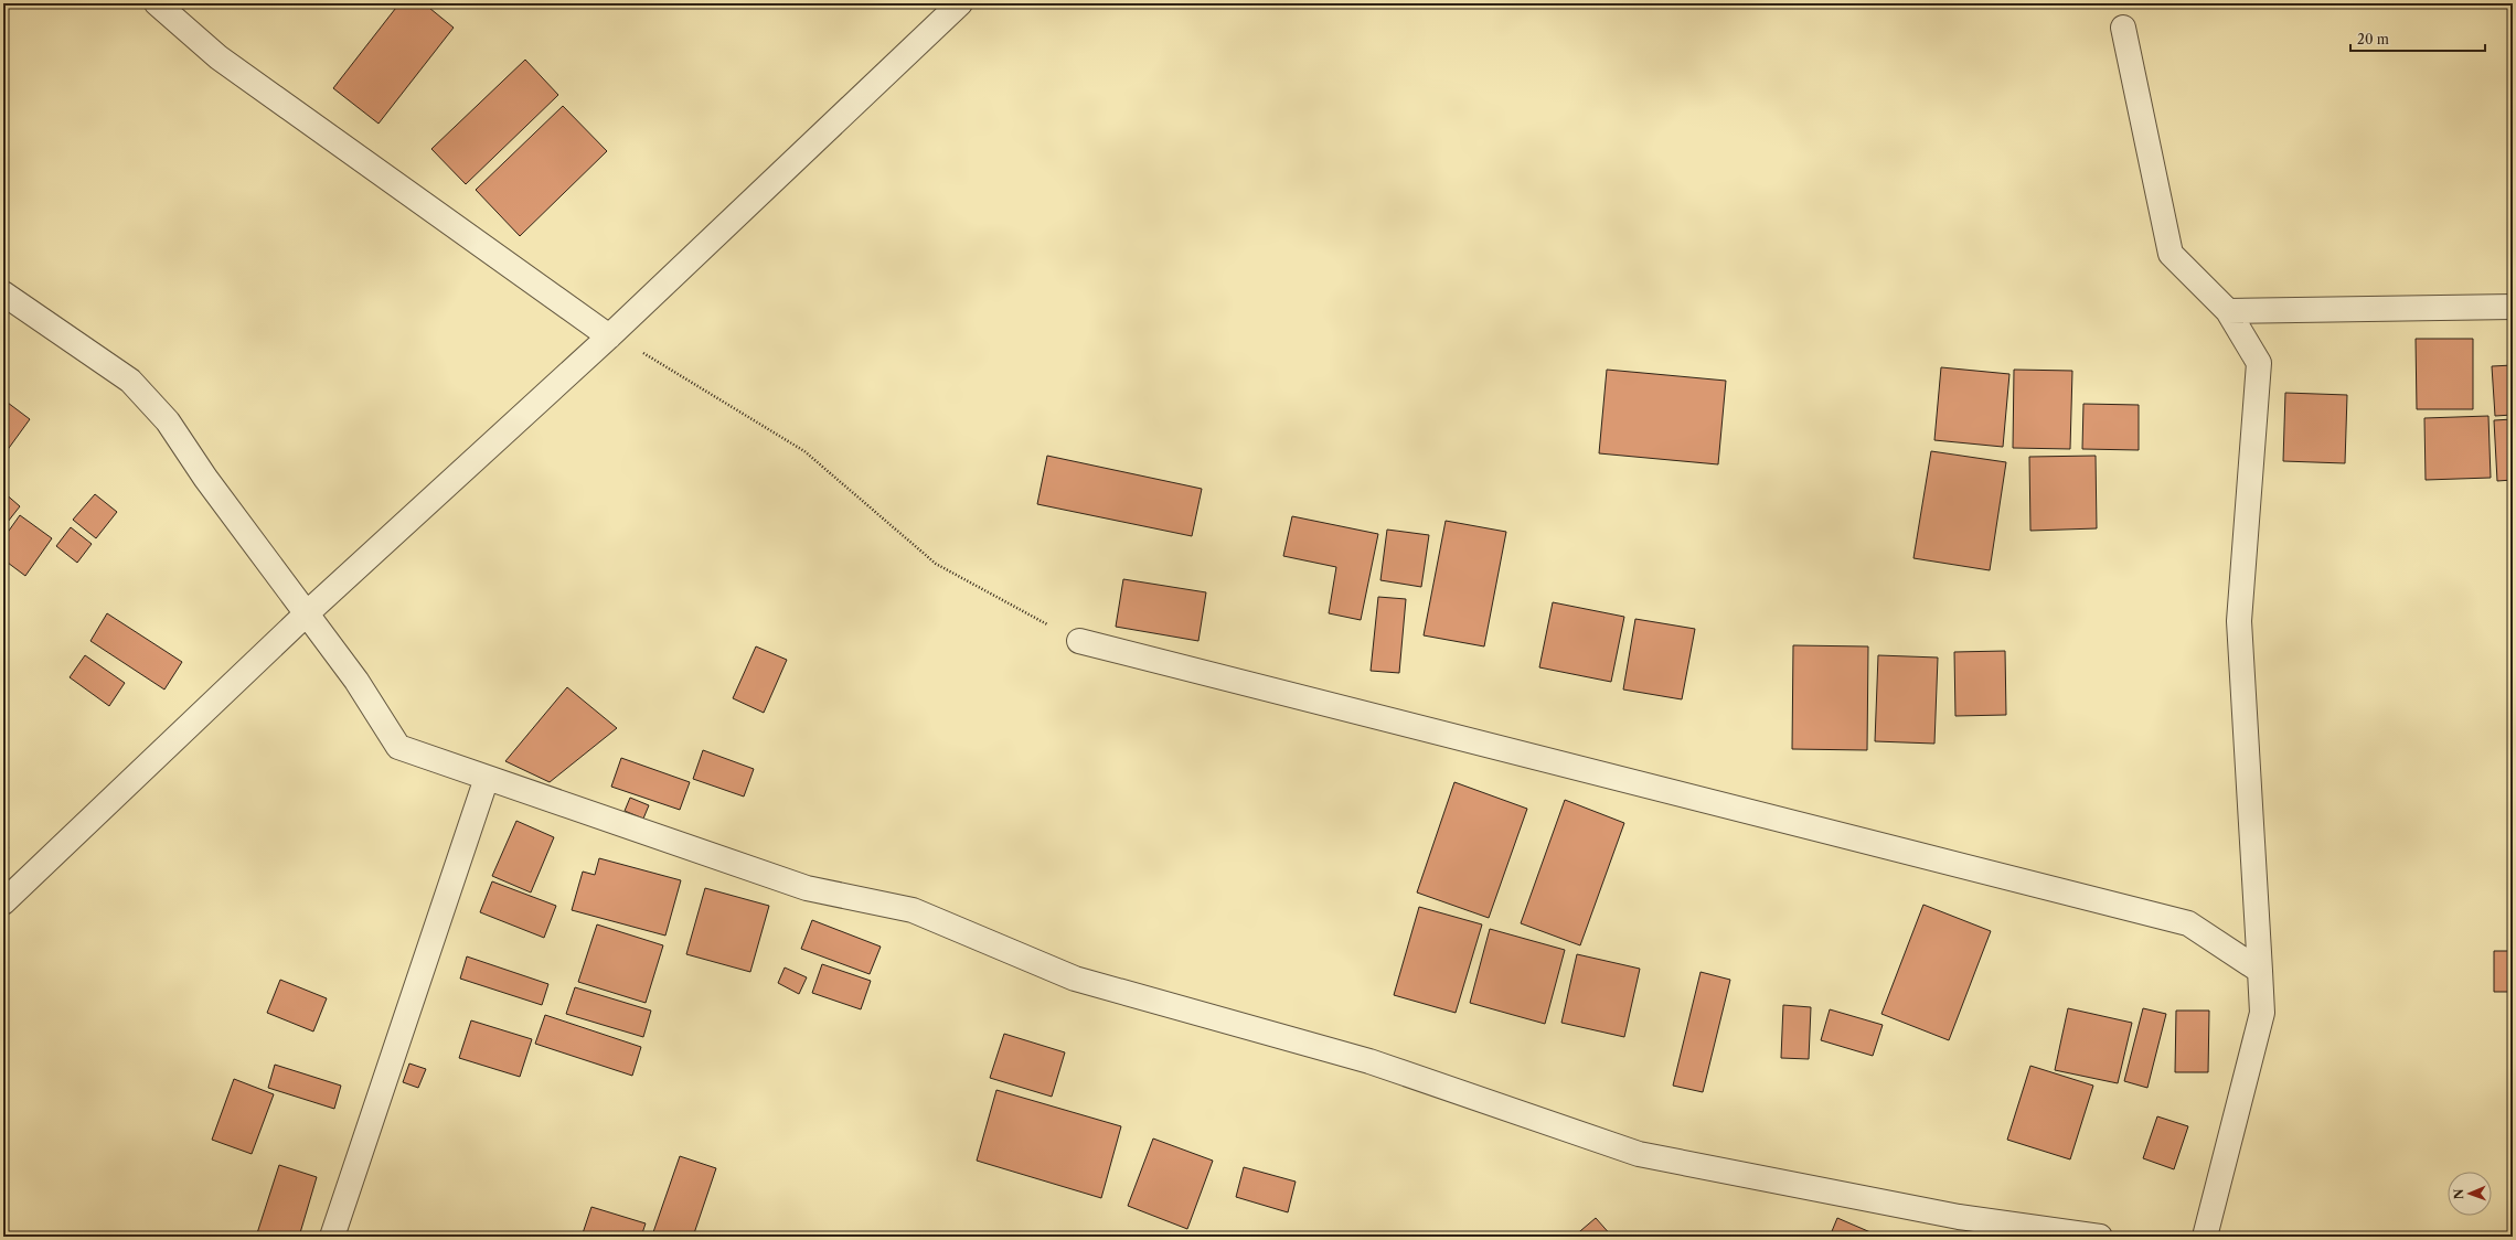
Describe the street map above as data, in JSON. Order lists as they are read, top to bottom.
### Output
{
  "scale_bar": "20 m",
  "north": "left"
}
